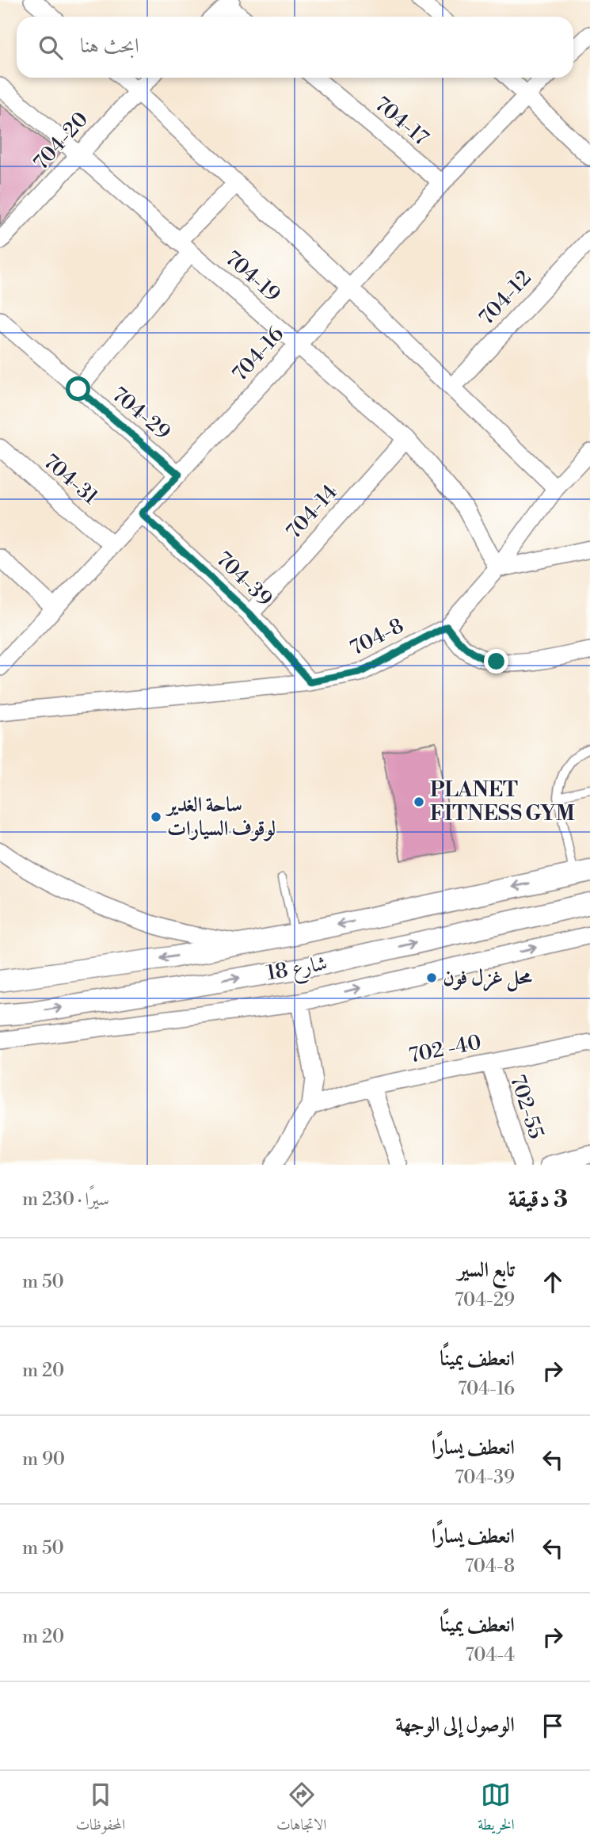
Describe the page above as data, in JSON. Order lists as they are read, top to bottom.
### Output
{
  "streets": {
    "street": [
      "704-17",
      "704-20",
      "704-19",
      "704-12",
      "704-16",
      "704-29",
      "704-31",
      "704-14",
      "704-39",
      "704-8",
      "شارع 18",
      "702 -40",
      "702-55"
    ]
  },
  "crossings": [
    ["704-17", "704-16"],
    ["704-20", "704-19"],
    ["704-19", "704-16"],
    ["704-19", "704-14"],
    ["704-19", "704-8"],
    ["704-16", "704-29"],
    ["704-16", "704-31"],
    ["704-16", "704-39"],
    ["704-14", "704-39"],
    ["704-39", "704-8"],
    ["702 -40", "702-55"]
  ],
  "places": ["PLANET FITNESS GYM", "ساحة الغدير لوقوف السيارات", "محل غزل فون"],
  "page": {
    "search": "ابحث هنا",
    "heading": ["3 دقيقة", "سيرًا · 230 m"],
    "list": [
      ["تابع السير", "704-29", "50 m"],
      ["انعطف يمينًا", "704-16", "20 m"],
      ["انعطف يسارًا", "704-39", "90 m"],
      ["انعطف يسارًا", "704-8", "50 m"],
      ["انعطف يمينًا", "704-4", "20 m"],
      "الوصول إلى الوجهة"
    ],
    "nav": ["الخريطة", "الاتجاهات", "المحفوظات"]
  }
}
